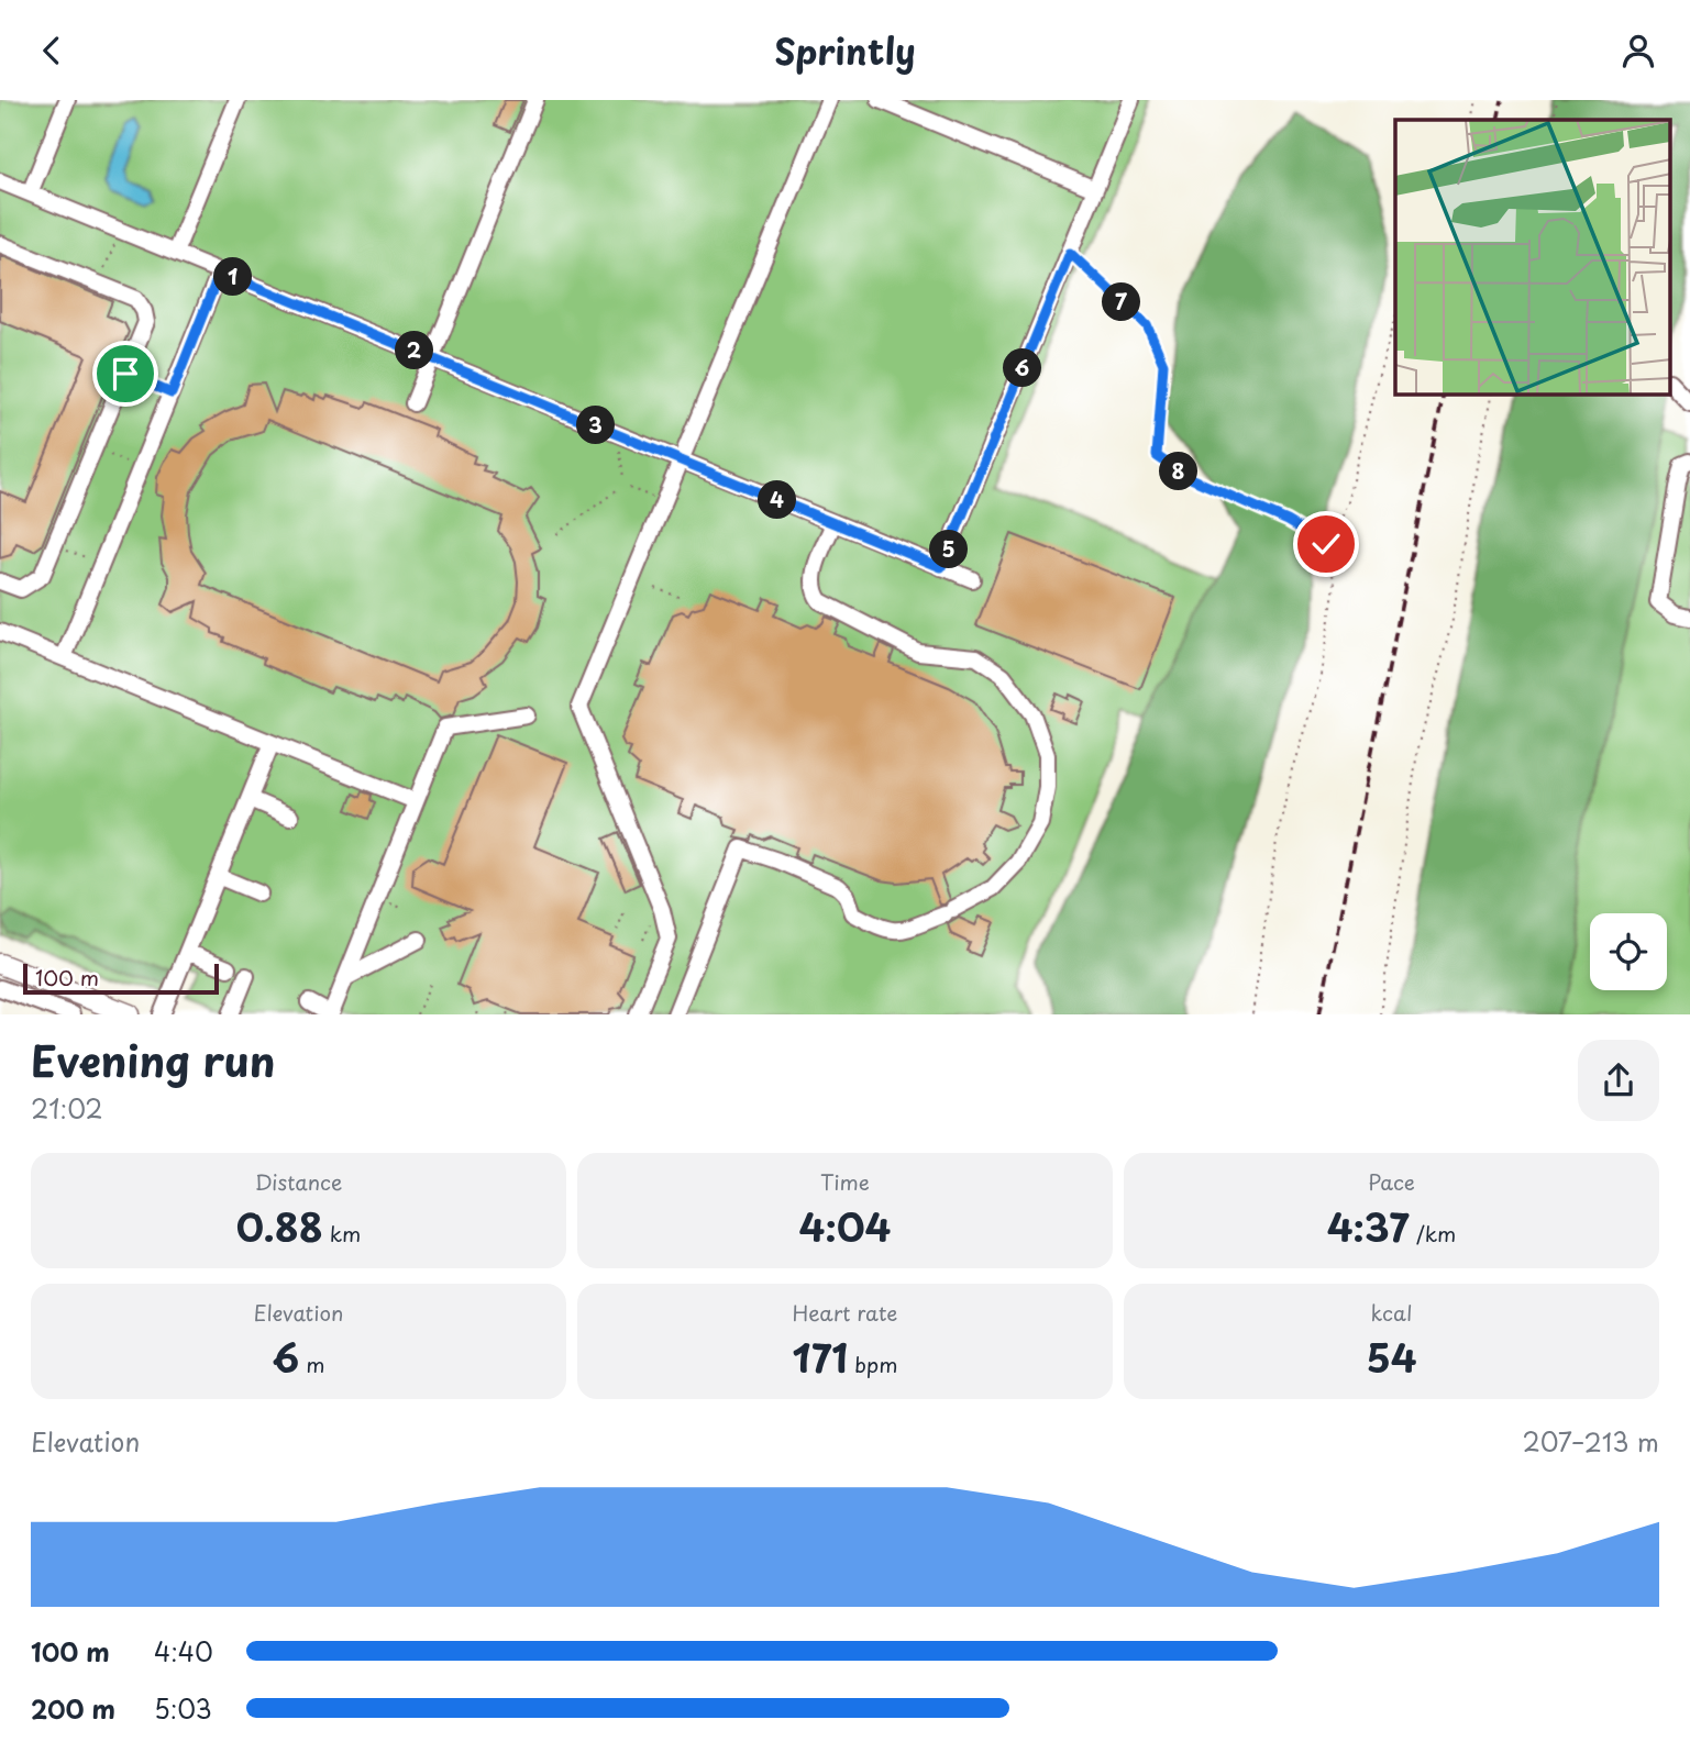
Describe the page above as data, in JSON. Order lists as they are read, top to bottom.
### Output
{
  "scale_bar": "100 m",
  "page": {
    "header": "Sprintly",
    "pins": [
      "1",
      "7",
      "2",
      "6",
      "3",
      "8",
      "4",
      "5"
    ],
    "scale": "100 m",
    "heading": ["Evening run", "21:02"],
    "stats": [
      ["Distance", "0.88 km"],
      ["Time", "4:04"],
      ["Pace", "4:37 /km"],
      ["Elevation", "6 m"],
      ["Heart rate", "171 bpm"],
      ["kcal", "54"]
    ],
    "chart": ["Elevation", "207–213 m"],
    "list": [
      {
        "name": "100 m",
        "note": "4:40"
      },
      {
        "name": "200 m",
        "note": "5:03"
      }
    ]
  }
}
